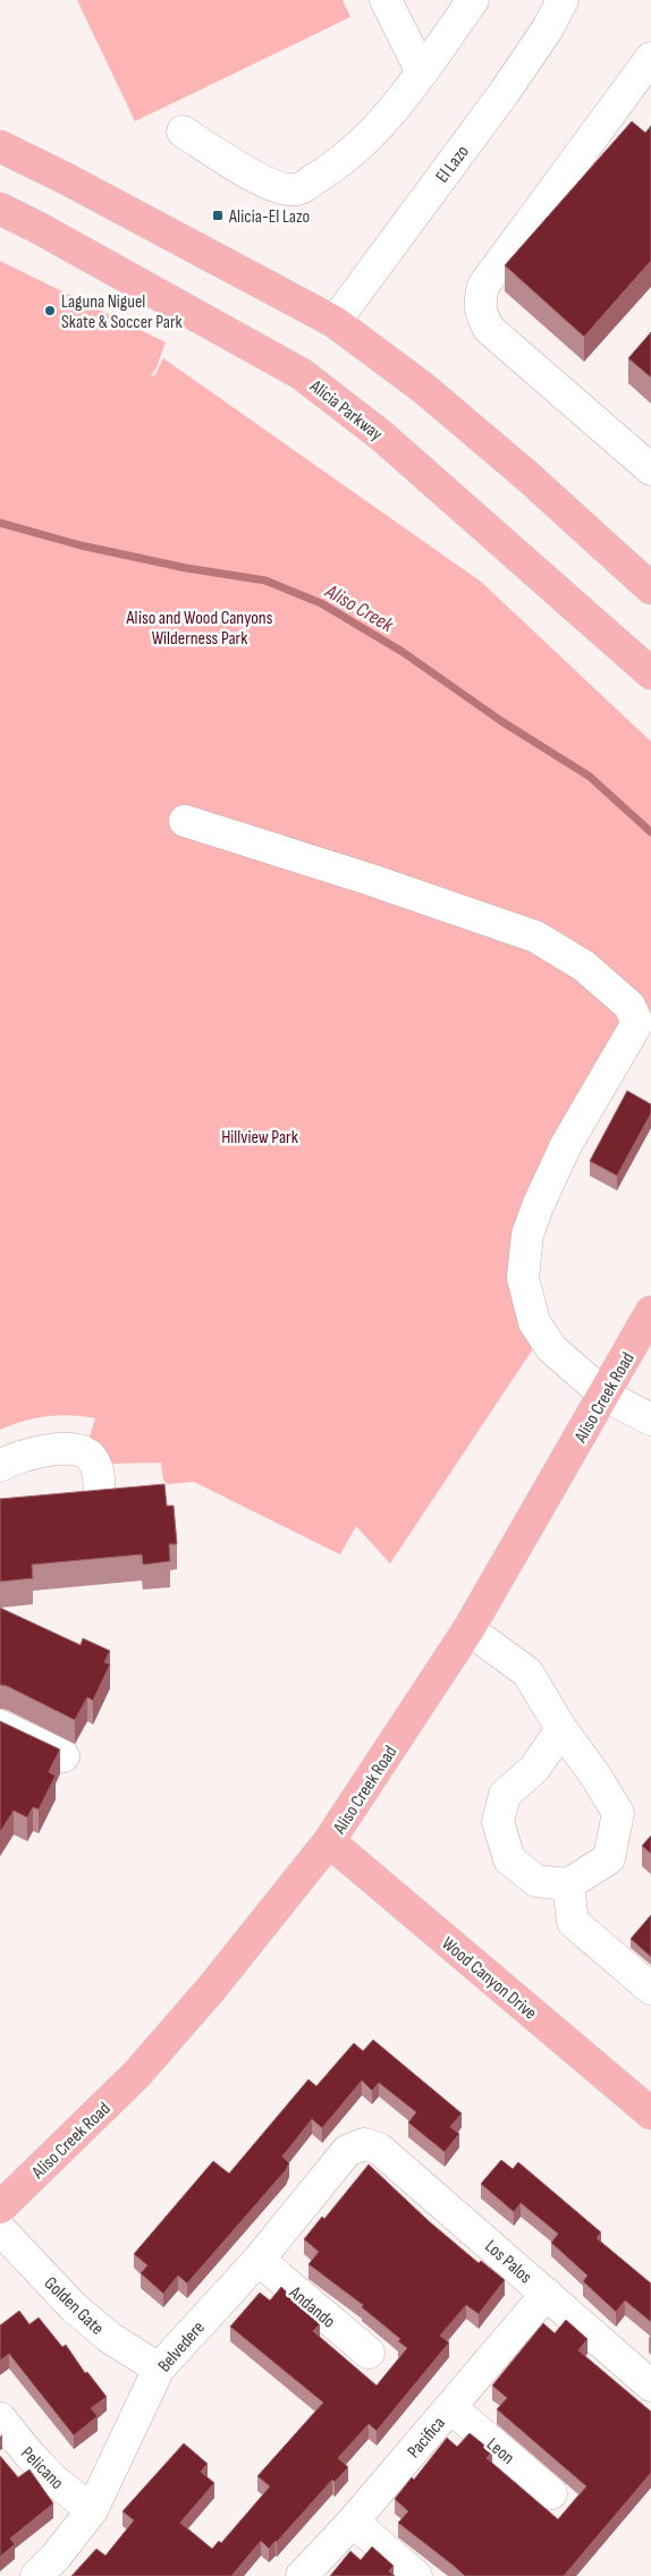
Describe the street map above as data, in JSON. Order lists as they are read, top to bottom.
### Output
{
  "streets": {
    "main road": ["Alicia Parkway", "Aliso Creek Road", "Wood Canyon Drive"],
    "street": [
      "El Lazo",
      "Los Palos",
      "Golden Gate",
      "Andando",
      "Belvedere",
      "Pacifica",
      "Leon",
      "Pelicano"
    ]
  },
  "crossings": [
    ["Aliso Creek Road", "Wood Canyon Drive"],
    ["Los Palos", "Belvedere"],
    ["Los Palos", "Pacifica"],
    ["Golden Gate", "Belvedere"],
    ["Andando", "Belvedere"],
    ["Belvedere", "Pelicano"],
    ["Pacifica", "Leon"]
  ],
  "water": ["Aliso Creek"],
  "parks": ["Aliso and Wood Canyons Wilderness Park", "Hillview Park"],
  "places": {
    "transit": ["Alicia-El Lazo"],
    "other": ["Laguna Niguel Skate & Soccer Park"]
  }
}
